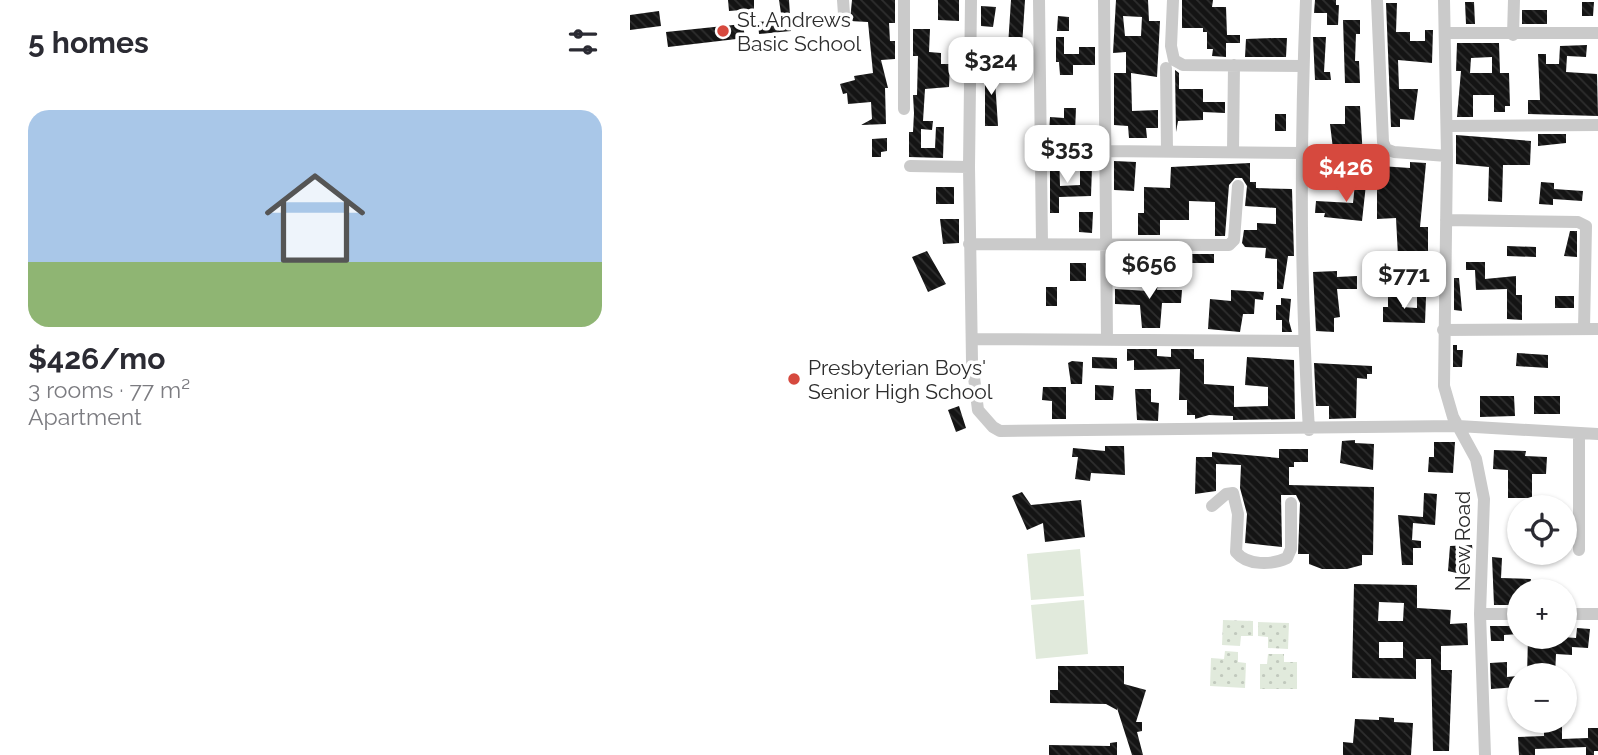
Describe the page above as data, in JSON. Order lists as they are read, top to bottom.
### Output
{
  "streets": {
    "street": ["New Road"]
  },
  "places": ["St. Andrews Basic School", "Presbyterian Boys' Senior High School"],
  "page": {
    "heading": "5 homes",
    "price": [
      "$324",
      "$353",
      "$426",
      "$656",
      "$771"
    ],
    "list": [
      {
        "name": "$426/mo",
        "note": "3 rooms · 77 m² · Apartment"
      }
    ],
    "map_buttons": ["+", "−"]
  }
}
